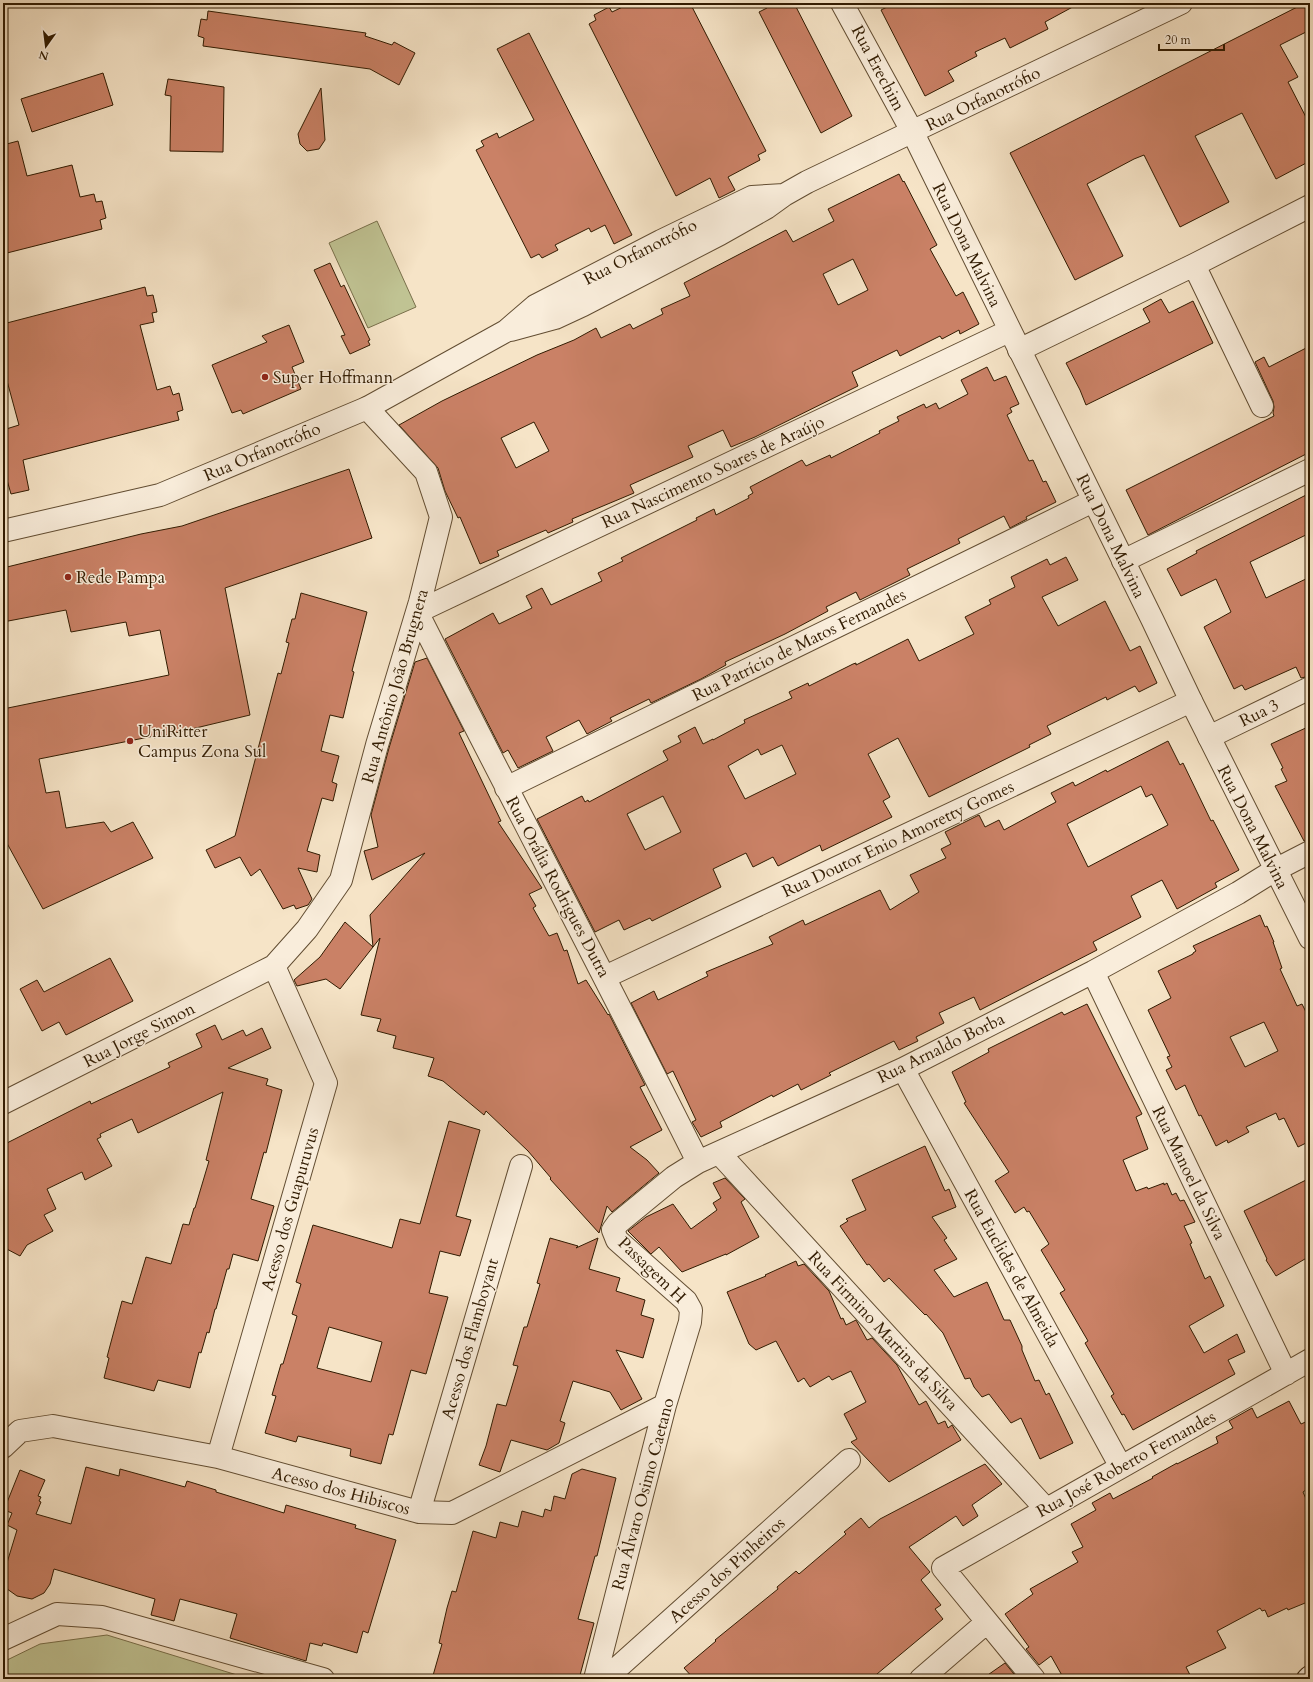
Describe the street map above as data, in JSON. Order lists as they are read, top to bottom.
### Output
{
  "streets": {
    "street": [
      "Rua Erechim",
      "Rua Orfanotrófio",
      "Rua Dona Malvina",
      "Rua Nascimento Soares de Araújo",
      "Rua Patrício de Matos Fernandes",
      "Rua Antônio João Brugnera",
      "Rua 3",
      "Rua Doutor Enio Amoretty Gomes",
      "Rua Orália Rodrigues Dutra",
      "Rua Jorge Simon",
      "Rua Arnaldo Borba",
      "Rua Manoel da Silva",
      "Acesso dos Guapuruvus",
      "Rua Euclides de Almeida",
      "Passagem H",
      "Rua Firmino Martins da Silva",
      "Acesso dos Flamboyant",
      "Rua José Roberto Fernandes",
      "Acesso dos Hibiscos",
      "Rua Álvaro Osimo Caetano",
      "Acesso dos Pinheiros"
    ]
  },
  "crossings": [
    ["Rua Erechim", "Rua Orfanotrófio"],
    ["Rua Erechim", "Rua Dona Malvina"],
    ["Rua Orfanotrófio", "Rua Dona Malvina"],
    ["Rua Orfanotrófio", "Rua Antônio João Brugnera"],
    ["Rua Dona Malvina", "Rua Nascimento Soares de Araújo"],
    ["Rua Dona Malvina", "Rua Patrício de Matos Fernandes"],
    ["Rua Dona Malvina", "Rua 3"],
    ["Rua Dona Malvina", "Rua Doutor Enio Amoretty Gomes"],
    ["Rua Dona Malvina", "Rua Arnaldo Borba"],
    ["Rua Nascimento Soares de Araújo", "Rua Antônio João Brugnera"],
    ["Rua Nascimento Soares de Araújo", "Rua Orália Rodrigues Dutra"],
    ["Rua Patrício de Matos Fernandes", "Rua Orália Rodrigues Dutra"],
    ["Rua Antônio João Brugnera", "Rua Orália Rodrigues Dutra"],
    ["Rua Antônio João Brugnera", "Rua Jorge Simon"],
    ["Rua Antônio João Brugnera", "Acesso dos Guapuruvus"],
    ["Rua Doutor Enio Amoretty Gomes", "Rua Orália Rodrigues Dutra"],
    ["Rua Orália Rodrigues Dutra", "Rua Arnaldo Borba"],
    ["Rua Jorge Simon", "Acesso dos Guapuruvus"],
    ["Rua Arnaldo Borba", "Rua Manoel da Silva"],
    ["Rua Arnaldo Borba", "Rua Euclides de Almeida"],
    ["Rua Arnaldo Borba", "Passagem H"],
    ["Rua Arnaldo Borba", "Rua Firmino Martins da Silva"],
    ["Rua Manoel da Silva", "Rua José Roberto Fernandes"],
    ["Acesso dos Guapuruvus", "Acesso dos Hibiscos"],
    ["Rua Euclides de Almeida", "Rua José Roberto Fernandes"],
    ["Passagem H", "Rua Álvaro Osimo Caetano"],
    ["Rua Firmino Martins da Silva", "Rua José Roberto Fernandes"],
    ["Acesso dos Flamboyant", "Acesso dos Hibiscos"],
    ["Acesso dos Hibiscos", "Rua Álvaro Osimo Caetano"]
  ],
  "places": ["Super Hoffmann", "Rede Pampa", "UniRitter Campus Zona Sul"],
  "scale_bar": "20 m",
  "north": "bottom"
}
